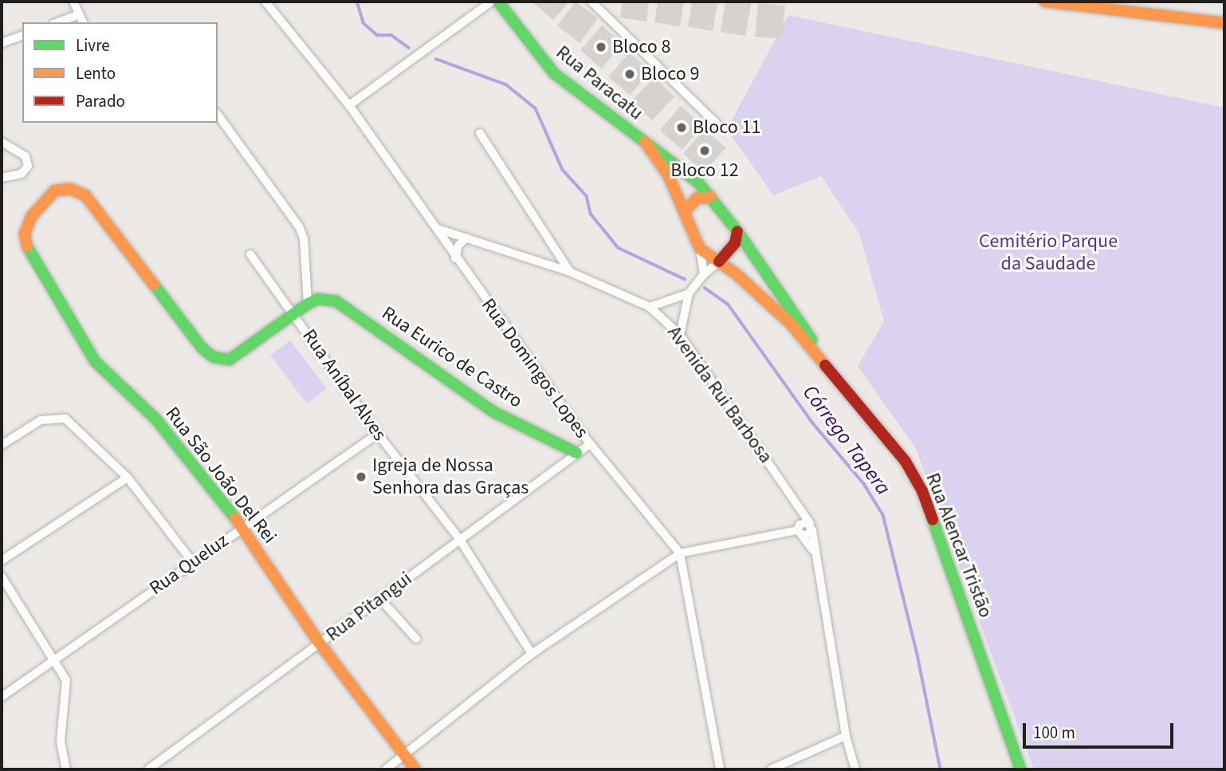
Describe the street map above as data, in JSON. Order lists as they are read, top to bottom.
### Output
{
  "streets": {
    "main road": [
      "Rua Paracatu",
      "Rua Eurico de Castro",
      "Rua São João Del Rei",
      "Rua Alencar Tristão"
    ],
    "street": [
      "Rua Domingos Lopes",
      "Rua Aníbal Alves",
      "Avenida Rui Barbosa",
      "Rua Queluz",
      "Rua Pitangui"
    ]
  },
  "crossings": [
    ["Rua Paracatu", "Rua Alencar Tristão"],
    ["Rua Eurico de Castro", "Rua São João Del Rei"],
    ["Rua Eurico de Castro", "Rua Pitangui"],
    ["Rua Domingos Lopes", "Avenida Rui Barbosa"],
    ["Rua Domingos Lopes", "Rua Pitangui"],
    ["Rua Aníbal Alves", "Rua São João Del Rei"],
    ["Rua Aníbal Alves", "Rua Queluz"],
    ["Rua Aníbal Alves", "Rua Pitangui"],
    ["Avenida Rui Barbosa", "Rua Alencar Tristão"],
    ["Rua São João Del Rei", "Rua Queluz"],
    ["Rua São João Del Rei", "Rua Pitangui"]
  ],
  "water": ["Córrego Tapera"],
  "parks": ["Cemitério Parque da Saudade"],
  "places": [
    "Bloco 8",
    "Bloco 9",
    "Bloco 11",
    "Bloco 12",
    "Igreja de Nossa Senhora das Graças"
  ],
  "legend": ["Livre", "Lento", "Parado"],
  "scale_bar": "100 m"
}
